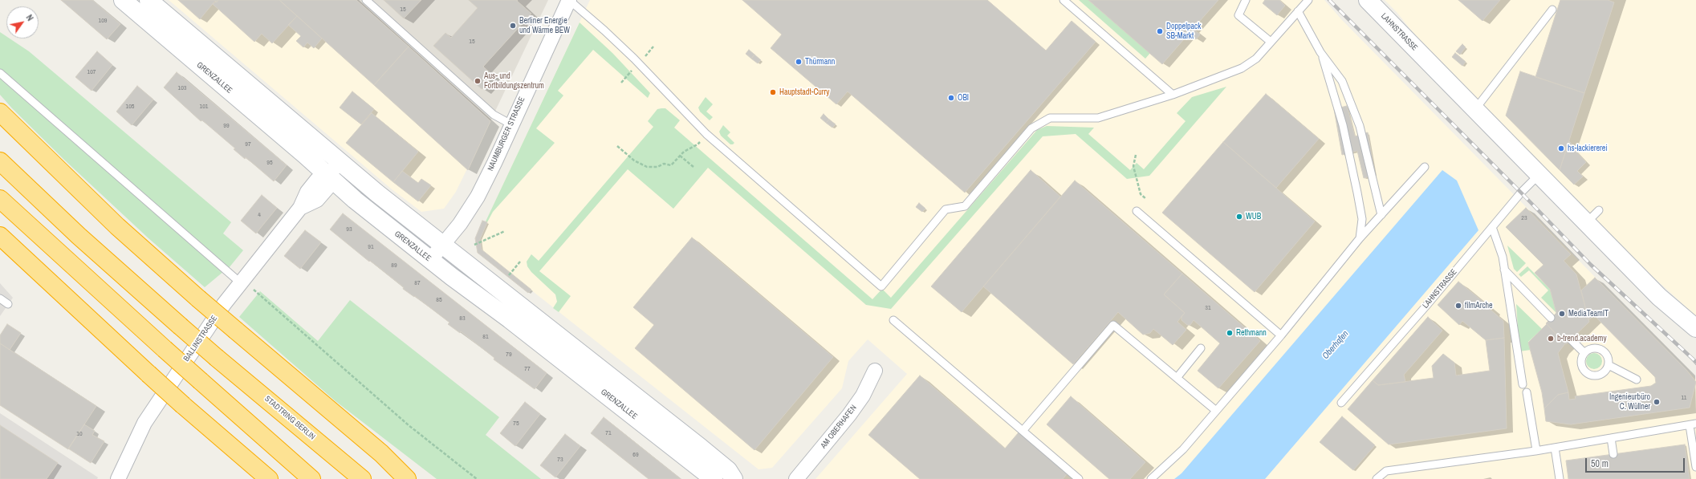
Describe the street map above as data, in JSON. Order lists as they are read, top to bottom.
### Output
{
  "streets": {
    "highway": ["STADTRING BERLIN"],
    "main road": ["LAHNSTRASSE", "GRENZALLEE"],
    "street": ["NAUMBURGER STRASSE", "BALLINSTRASSE", "AM OBERHAFEN"]
  },
  "crossings": [
    ["GRENZALLEE", "NAUMBURGER STRASSE"],
    ["GRENZALLEE", "BALLINSTRASSE"]
  ],
  "water": ["Oberhafen"],
  "places": [
    "Berliner Energie und Wärme BEW",
    "Doppelpack SB-Markt",
    "Thürmann",
    "Aus- und Fortbildungszentrum",
    "Hauptstadt-Curry",
    "OBI",
    "hs-lackiererei",
    "WUB",
    "filmArche",
    "MediaTeamIT",
    "Rethmann",
    "b-trend.academy",
    "Ingenieurbüro C. Wüllner"
  ],
  "house_numbers": [
    "15",
    "109",
    "15",
    "107",
    "103",
    "105",
    "101",
    "99",
    "97",
    "95",
    "4",
    "23",
    "93",
    "91",
    "89",
    "87",
    "85",
    "31",
    "83",
    "81",
    "79",
    "77",
    "11",
    "75",
    "71",
    "10",
    "69",
    "73"
  ],
  "scale_bar": "50 m",
  "north": "top right"
}
